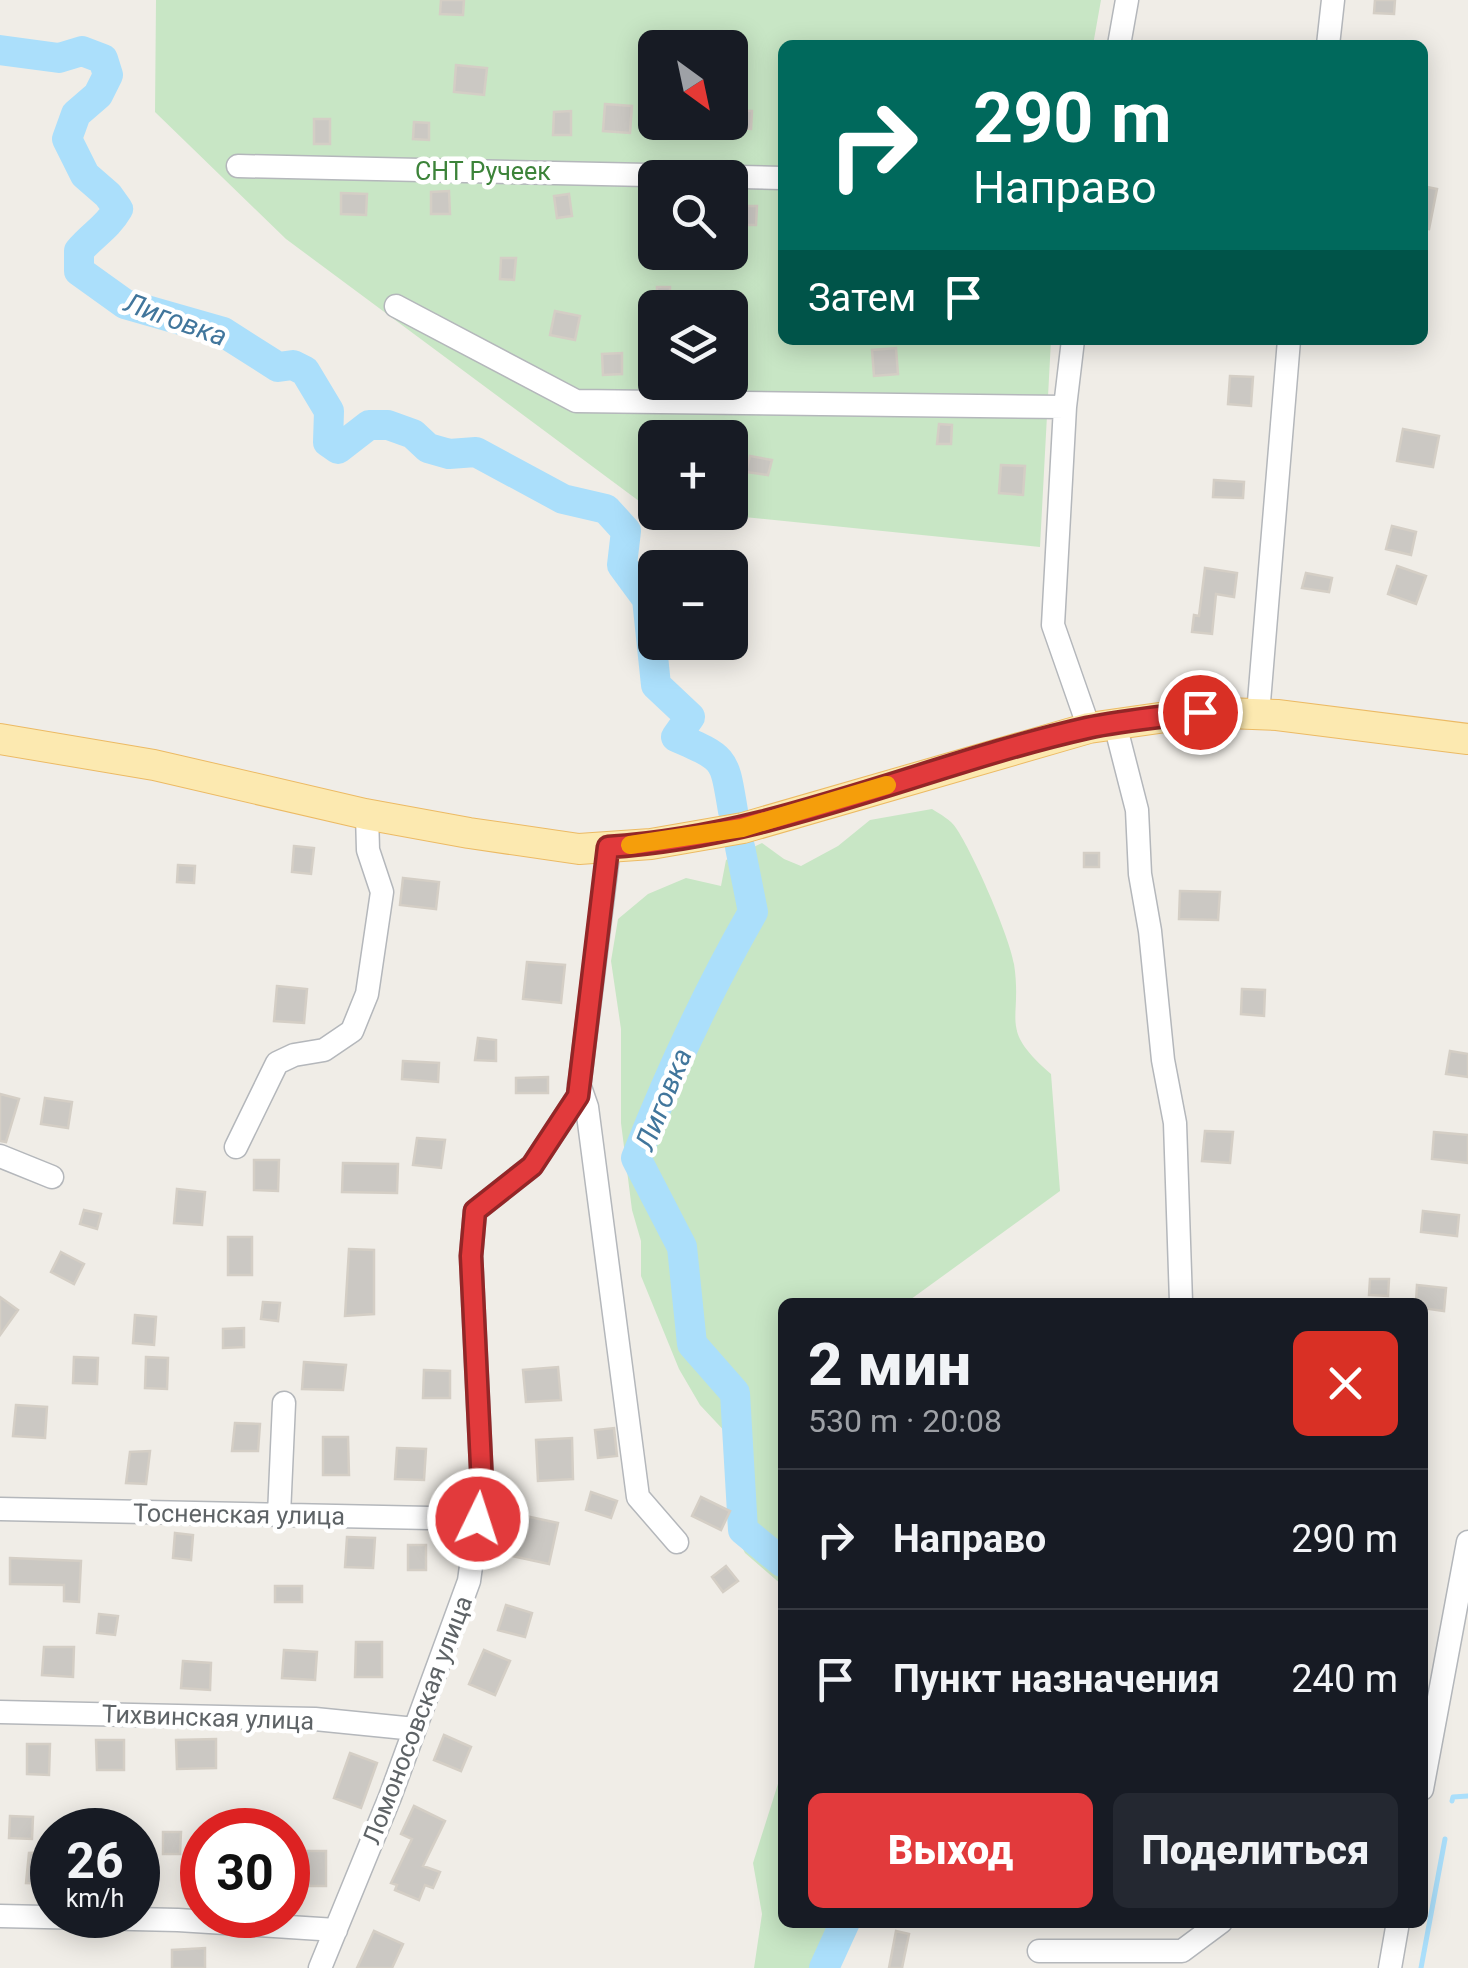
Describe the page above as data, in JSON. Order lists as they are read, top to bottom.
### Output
{
  "streets": {
    "street": ["Тосненская улица", "Тихвинская улица", "Ломоносовская улица"]
  },
  "crossings": [
    ["Тосненская улица", "Ломоносовская улица"],
    ["Тихвинская улица", "Ломоносовская улица"]
  ],
  "water": ["Лиговка"],
  "parks": ["СНТ Ручеек"],
  "north": "bottom right",
  "page": {
    "map_buttons": ["+", "−"],
    "turn": ["290 m", "Направо"],
    "then": "Затем",
    "heading": ["2 мин", "530 m · 20:08"],
    "list": [
      {
        "name": "Направо",
        "value": "290 m"
      },
      {
        "name": "Пункт назначения",
        "value": "240 m"
      }
    ],
    "buttons": ["Выход", "Поделиться"],
    "speed": "26 km/h",
    "limit": "30"
  }
}
